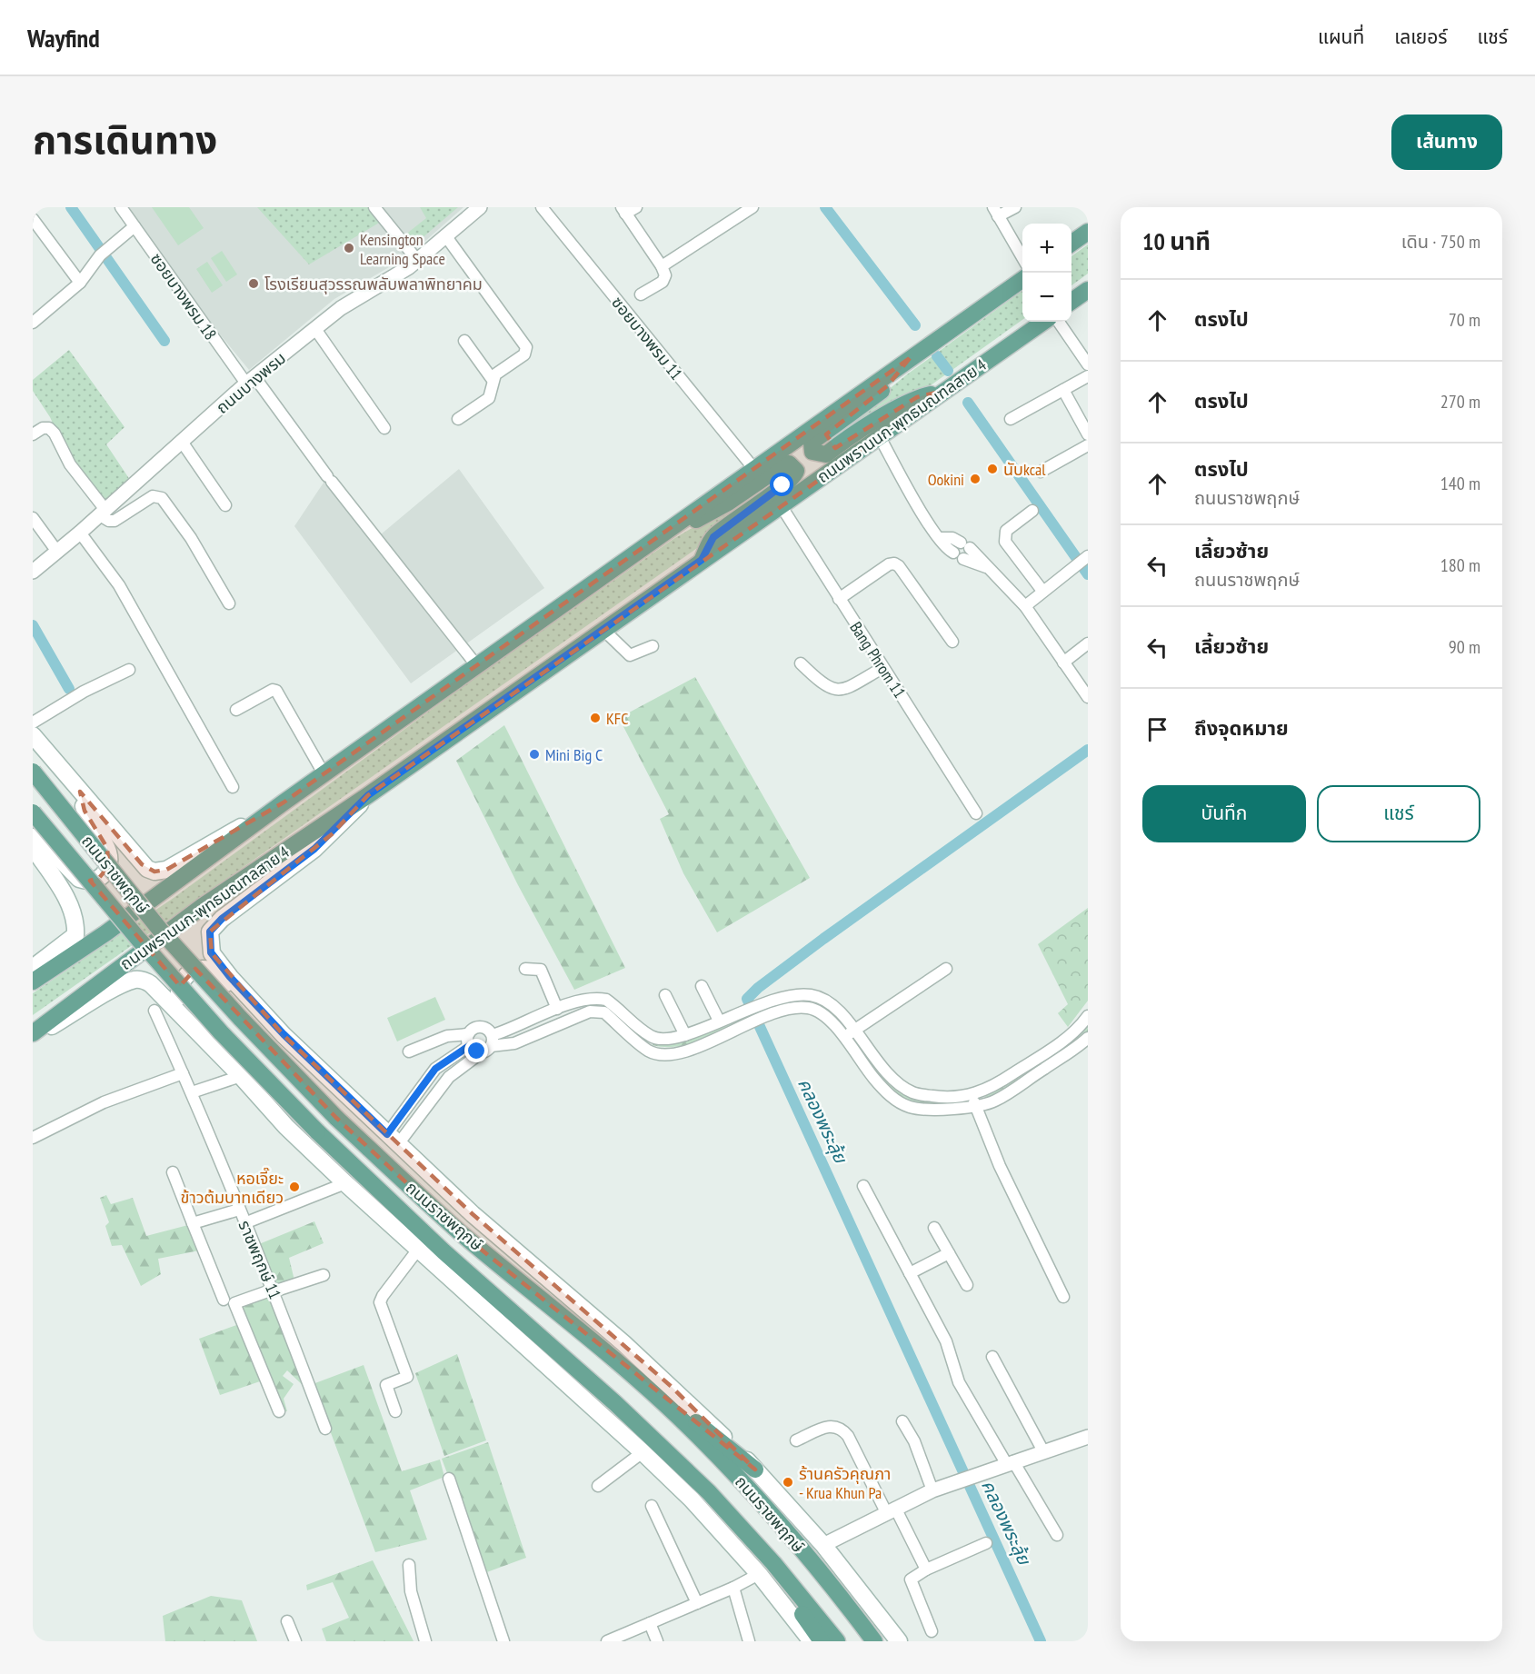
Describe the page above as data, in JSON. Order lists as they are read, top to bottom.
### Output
{
  "streets": {
    "main road": ["ถนนพรานนก-พุทธมณฑลสาย 4", "ถนนราชพฤกษ์"],
    "street": [
      "ซอยบางพรม 18",
      "ซอยบางพรม 11",
      "ถนนบางพรม",
      "Bang Phrom 11",
      "ราชพฤกษ์ 11"
    ]
  },
  "crossings": [
    ["ซอยบางพรม 18", "ถนนบางพรม"],
    ["ถนนพรานนก-พุทธมณฑลสาย 4", "Bang Phrom 11"],
    ["ถนนพรานนก-พุทธมณฑลสาย 4", "ถนนราชพฤกษ์"]
  ],
  "water": ["คลองพระลุ้ย"],
  "places": [
    "Kensington Learning Space",
    "โรงเรียนสุวรรณพลับพลาพิทยาคม",
    "นับkcal",
    "Ookini",
    "KFC",
    "Mini Big C",
    "หอเจี๊ยะ ข้าวต้มบาทเดียว",
    "ร้านครัวคุณภา - Krua Khun Pa"
  ],
  "page": {
    "header": "Wayfind",
    "nav": ["แผนที่", "เลเยอร์", "แชร์"],
    "title": "การเดินทาง",
    "buttons": [
      "เส้นทาง",
      ["บันทึก", "แชร์"]
    ],
    "heading": ["10 นาที", "เดิน · 750 m"],
    "map_buttons": ["+", "−"],
    "list": [
      ["ตรงไป", "70 m"],
      ["ตรงไป", "270 m"],
      ["ตรงไป", "ถนนราชพฤกษ์", "140 m"],
      ["เลี้ยวซ้าย", "ถนนราชพฤกษ์", "180 m"],
      ["เลี้ยวซ้าย", "90 m"],
      "ถึงจุดหมาย"
    ]
  }
}
